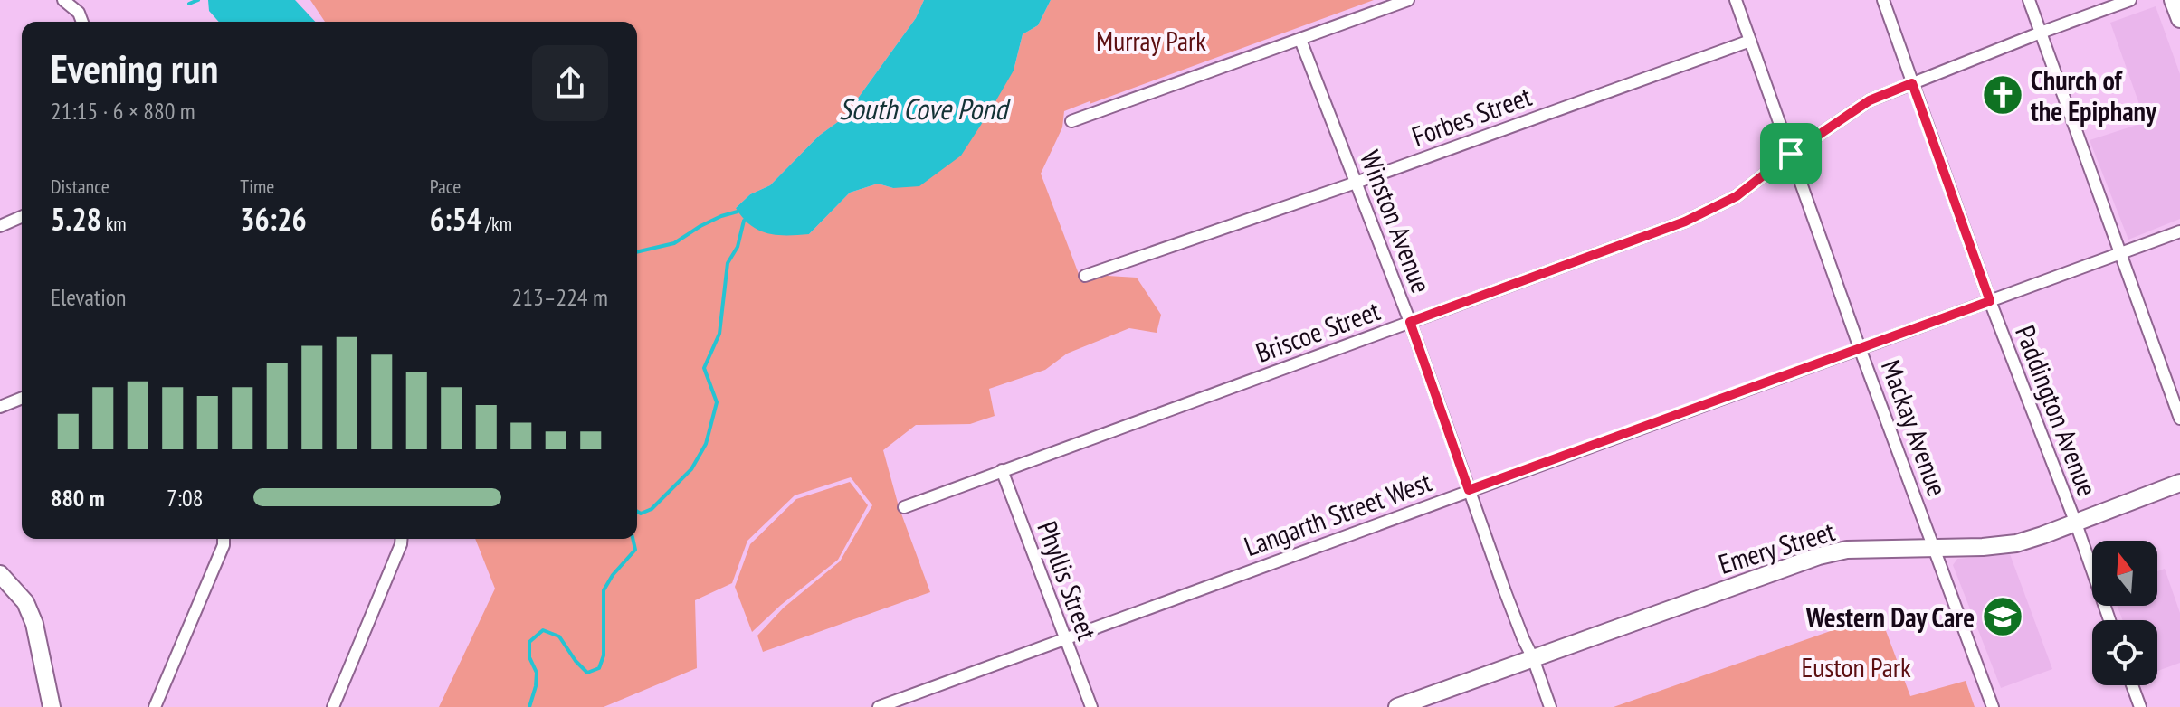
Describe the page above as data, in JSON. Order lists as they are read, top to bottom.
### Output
{
  "streets": {
    "street": [
      "Forbes Street",
      "Winston Avenue",
      "Briscoe Street",
      "Paddington Avenue",
      "Mackay Avenue",
      "Langarth Street West",
      "Emery Street",
      "Phyllis Street"
    ]
  },
  "crossings": [
    ["Forbes Street", "Winston Avenue"],
    ["Forbes Street", "Mackay Avenue"],
    ["Winston Avenue", "Briscoe Street"],
    ["Winston Avenue", "Langarth Street West"],
    ["Winston Avenue", "Emery Street"],
    ["Briscoe Street", "Paddington Avenue"],
    ["Briscoe Street", "Mackay Avenue"],
    ["Briscoe Street", "Phyllis Street"],
    ["Paddington Avenue", "Langarth Street West"],
    ["Paddington Avenue", "Emery Street"],
    ["Mackay Avenue", "Langarth Street West"],
    ["Mackay Avenue", "Emery Street"],
    ["Langarth Street West", "Phyllis Street"]
  ],
  "water": ["South Cove Pond"],
  "parks": ["Murray Park", "Euston Park"],
  "places": {
    "church": ["Church of the Epiphany"],
    "school or university": ["Western Day Care"]
  },
  "north": "top",
  "page": {
    "heading": ["Evening run", "21:15 · 6 × 880 m"],
    "stats": [
      ["Distance", "5.28 km"],
      ["Time", "36:26"],
      ["Pace", "6:54 /km"]
    ],
    "chart": ["Elevation", "213–224 m"],
    "list": [
      {
        "name": "880 m",
        "note": "7:08"
      }
    ]
  }
}
